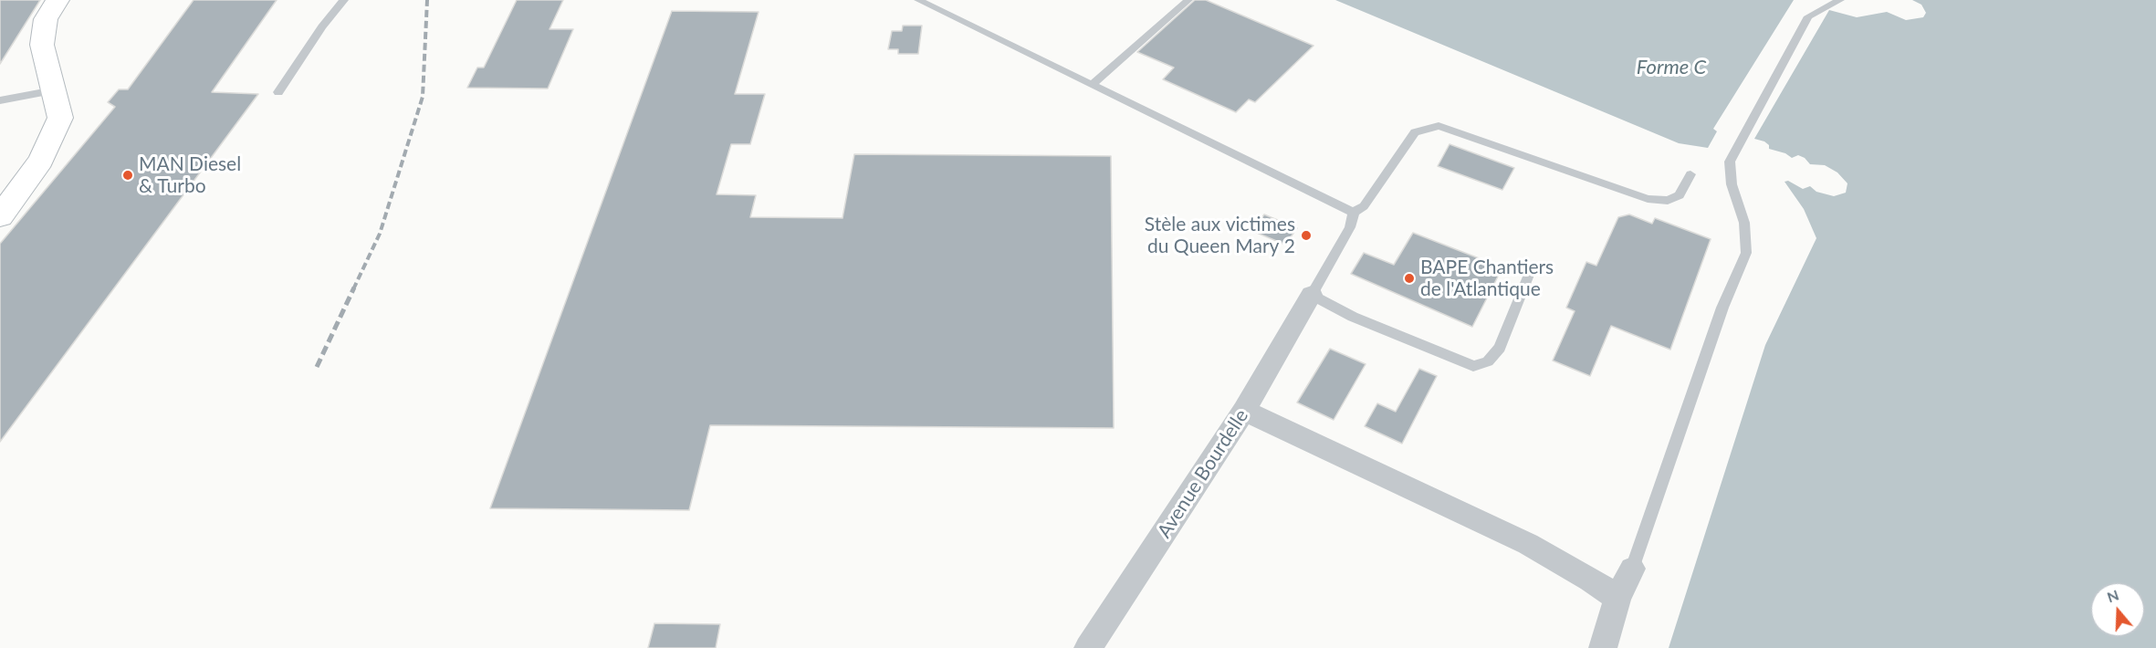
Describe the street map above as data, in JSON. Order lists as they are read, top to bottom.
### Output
{
  "streets": {
    "street": ["Avenue Bourdelle"]
  },
  "water": ["Forme C"],
  "places": ["MAN Diesel & Turbo", "Stèle aux victimes du Queen Mary 2", "BAPE Chantiers de l'Atlantique"],
  "north": "top"
}
